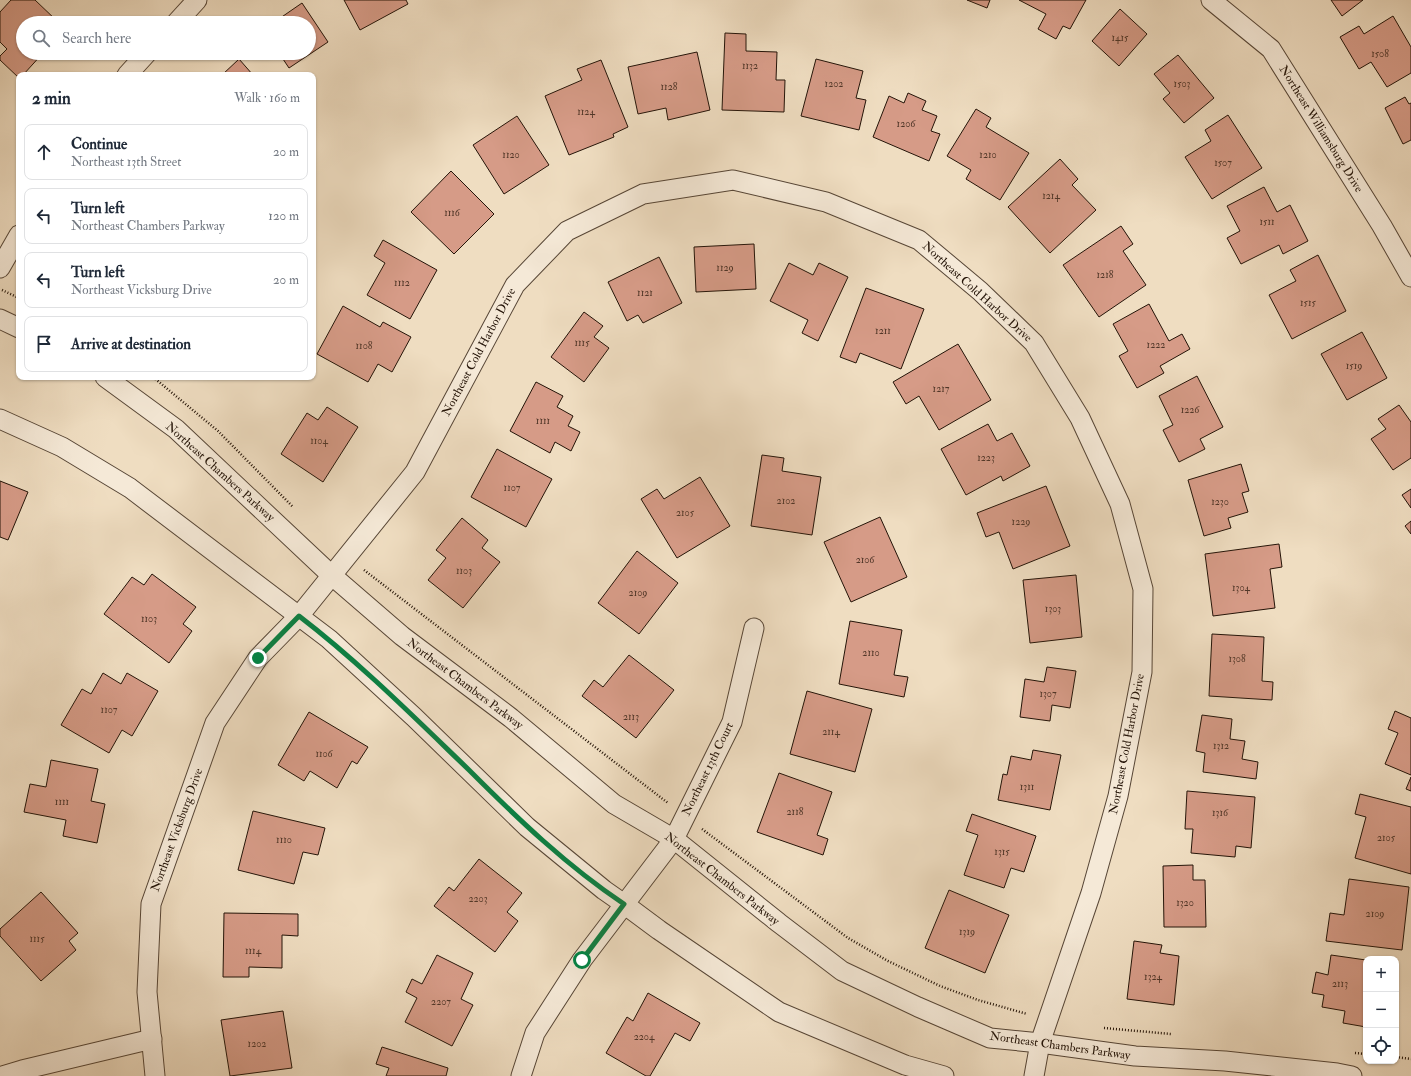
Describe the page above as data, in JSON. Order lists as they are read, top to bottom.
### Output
{
  "streets": {
    "street": [
      "Northeast Williamsburg Drive",
      "Northeast Cold Harbor Drive",
      "Northeast Chambers Parkway",
      "Northeast 13th Court",
      "Northeast Vicksburg Drive"
    ]
  },
  "crossings": [
    ["Northeast Cold Harbor Drive", "Northeast Chambers Parkway"],
    ["Northeast Cold Harbor Drive", "Northeast Vicksburg Drive"],
    ["Northeast Chambers Parkway", "Northeast 13th Court"]
  ],
  "house_numbers": [
    "1415",
    "1508",
    "1132",
    "1202",
    "1503",
    "1128",
    "1124",
    "1206",
    "1120",
    "1210",
    "1507",
    "1214",
    "1116",
    "1511",
    "1129",
    "1218",
    "1112",
    "1121",
    "1515",
    "1211",
    "1115",
    "1222",
    "1108",
    "1519",
    "1217",
    "1226",
    "1111",
    "1104",
    "1223",
    "1107",
    "2102",
    "1230",
    "2105",
    "1229",
    "2106",
    "1103",
    "1304",
    "2109",
    "1303",
    "1103",
    "2110",
    "1308",
    "1307",
    "1107",
    "2113",
    "2114",
    "1312",
    "1106",
    "1311",
    "1111",
    "2118",
    "1316",
    "2105",
    "1110",
    "1315",
    "2203",
    "1320",
    "2109",
    "1319",
    "1115",
    "1114",
    "1324",
    "2113",
    "2207",
    "2204",
    "1202"
  ],
  "page": {
    "search": "Search here",
    "heading": ["2 min", "Walk · 160 m"],
    "list": [
      ["Continue", "Northeast 13th Street", "20 m"],
      ["Turn left", "Northeast Chambers Parkway", "120 m"],
      ["Turn left", "Northeast Vicksburg Drive", "20 m"],
      "Arrive at destination"
    ],
    "map_buttons": ["+", "−"]
  }
}
